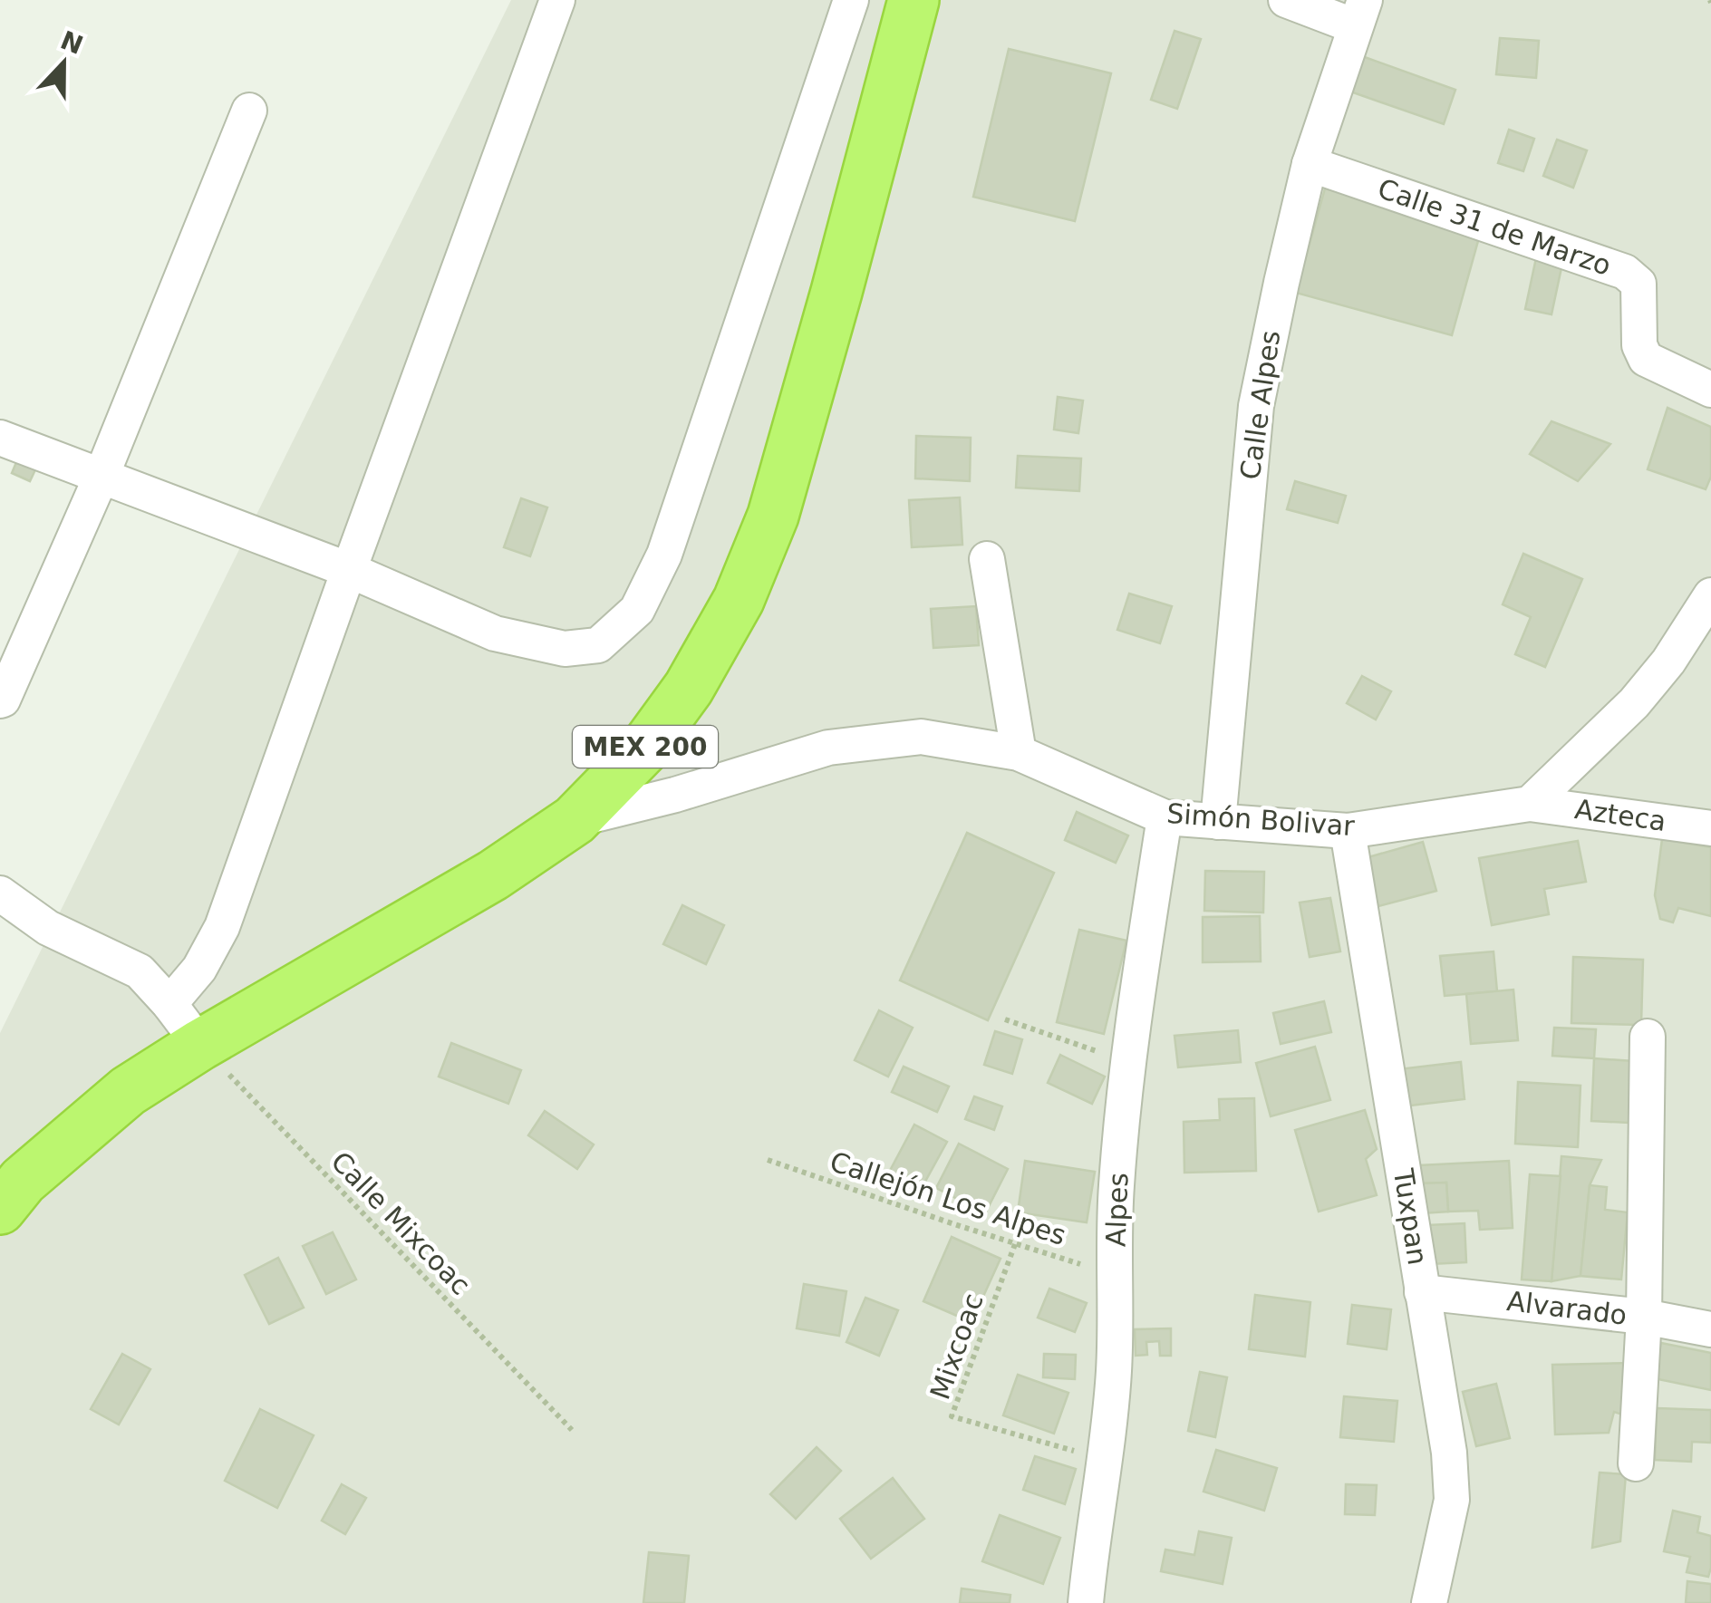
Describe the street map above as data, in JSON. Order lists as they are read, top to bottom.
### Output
{
  "streets": {
    "highway": ["MEX 200"],
    "street": [
      "Calle 31 de Marzo",
      "Calle Alpes",
      "Azteca",
      "Simón Bolivar",
      "Alpes",
      "Tuxpan",
      "Alvarado"
    ],
    "path": ["Callejón Los Alpes", "Calle Mixcoac", "Mixcoac"]
  },
  "crossings": [
    ["Calle 31 de Marzo", "Calle Alpes"],
    ["Calle Alpes", "Simón Bolivar"],
    ["MEX 200", "Simón Bolivar"],
    ["MEX 200", "Calle Mixcoac"],
    ["Azteca", "Simón Bolivar"],
    ["Simón Bolivar", "Alpes"],
    ["Simón Bolivar", "Tuxpan"],
    ["Callejón Los Alpes", "Alpes"],
    ["Callejón Los Alpes", "Mixcoac"],
    ["Alpes", "Mixcoac"],
    ["Tuxpan", "Alvarado"]
  ],
  "north": "top"
}
